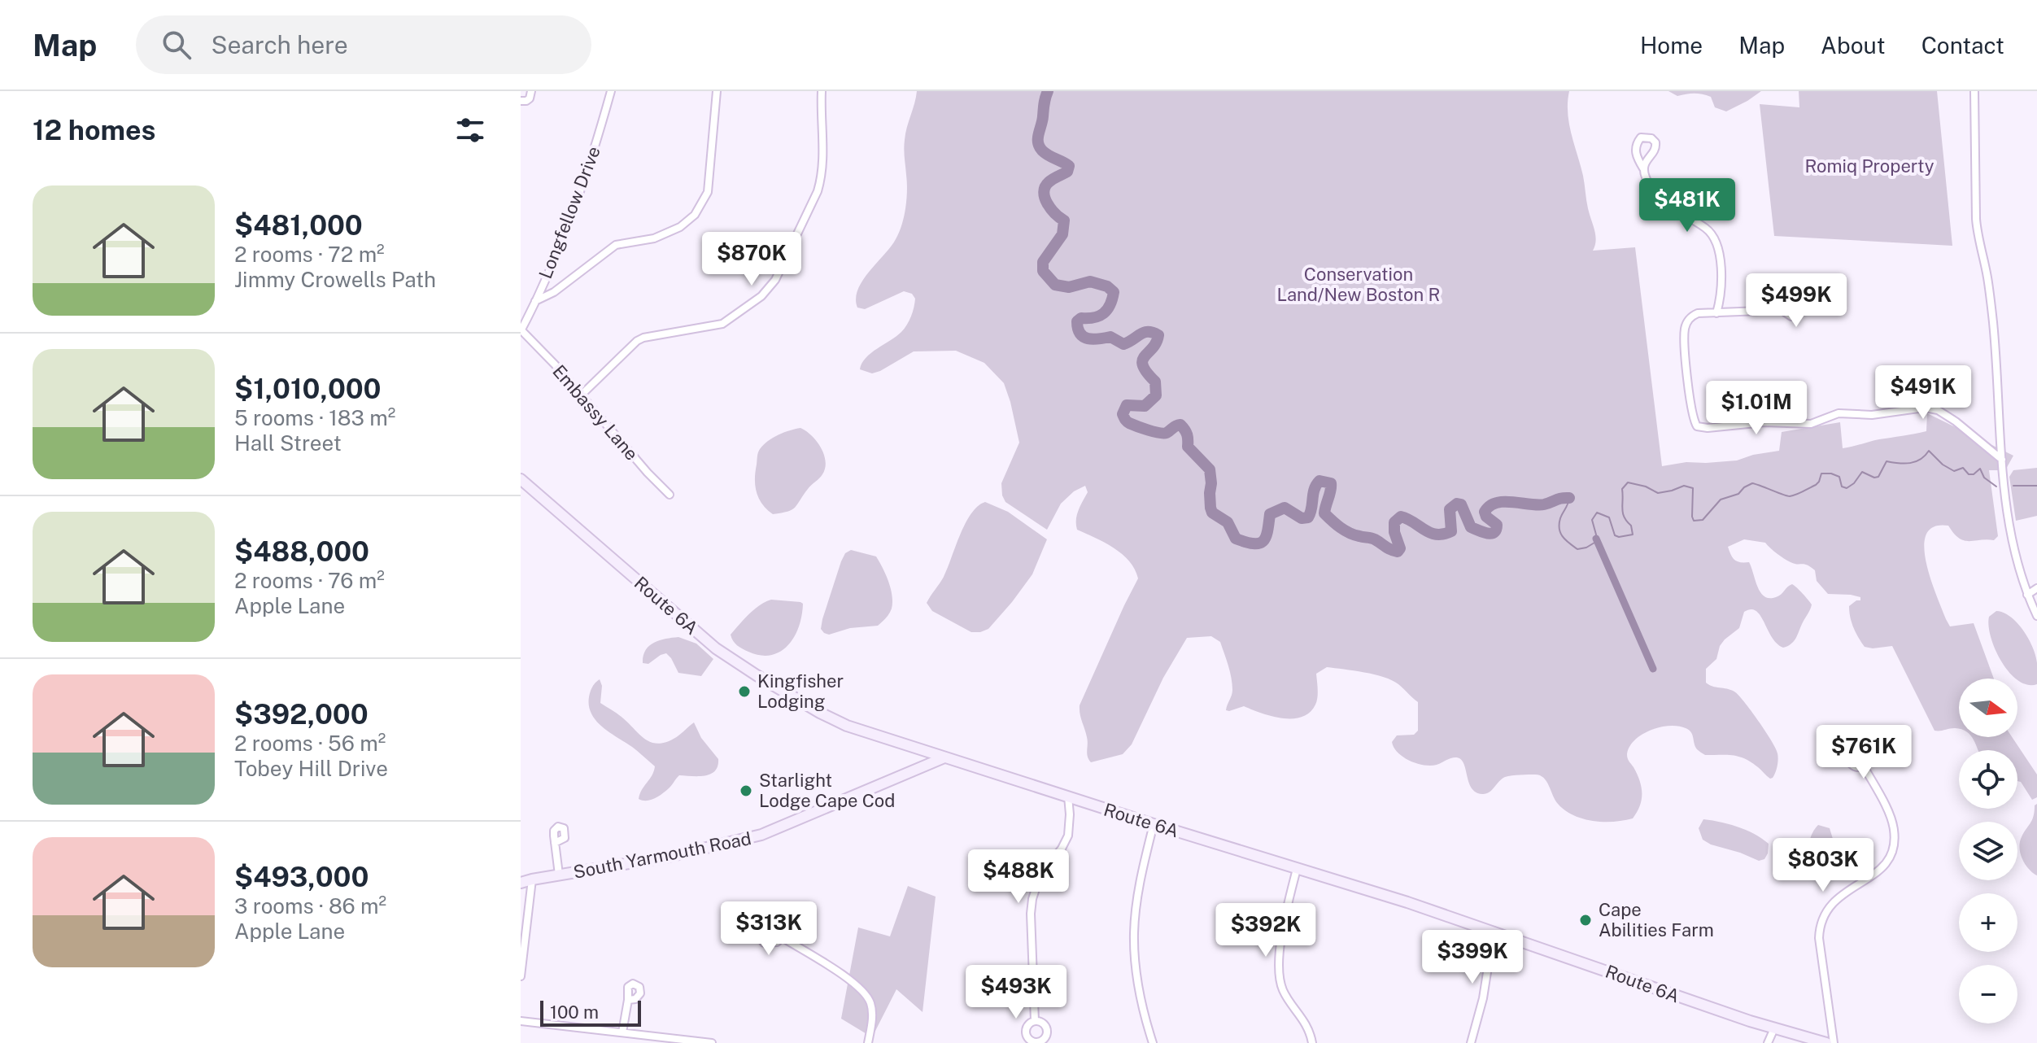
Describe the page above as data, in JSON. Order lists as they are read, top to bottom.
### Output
{
  "streets": {
    "main road": ["Route 6A", "South Yarmouth Road"],
    "street": ["Longfellow Drive", "Embassy Lane"]
  },
  "crossings": [
    ["Longfellow Drive", "Embassy Lane"],
    ["Route 6A", "South Yarmouth Road"]
  ],
  "parks": ["Romiq Property", "Conservation Land/New Boston R"],
  "places": ["Kingfisher Lodging", "Starlight Lodge Cape Cod", "Cape Abilities Farm"],
  "scale_bar": "100 m",
  "north": "right",
  "page": {
    "header": "Map",
    "search": "Search here",
    "nav": [
      "Home",
      "Map",
      "About",
      "Contact"
    ],
    "heading": "12 homes",
    "list": [
      {
        "name": "$481,000",
        "note": "2 rooms · 72 m² · Jimmy Crowells Path"
      },
      {
        "name": "$1,010,000",
        "note": "5 rooms · 183 m² · Hall Street"
      },
      {
        "name": "$488,000",
        "note": "2 rooms · 76 m² · Apple Lane"
      },
      {
        "name": "$392,000",
        "note": "2 rooms · 56 m² · Tobey Hill Drive"
      },
      {
        "name": "$493,000",
        "note": "3 rooms · 86 m² · Apple Lane"
      }
    ],
    "price": [
      "$481K",
      "$870K",
      "$499K",
      "$491K",
      "$1.01M",
      "$761K",
      "$803K",
      "$488K",
      "$313K",
      "$392K",
      "$399K",
      "$493K"
    ],
    "map_buttons": ["+", "−"],
    "scale": "100 m"
  }
}
